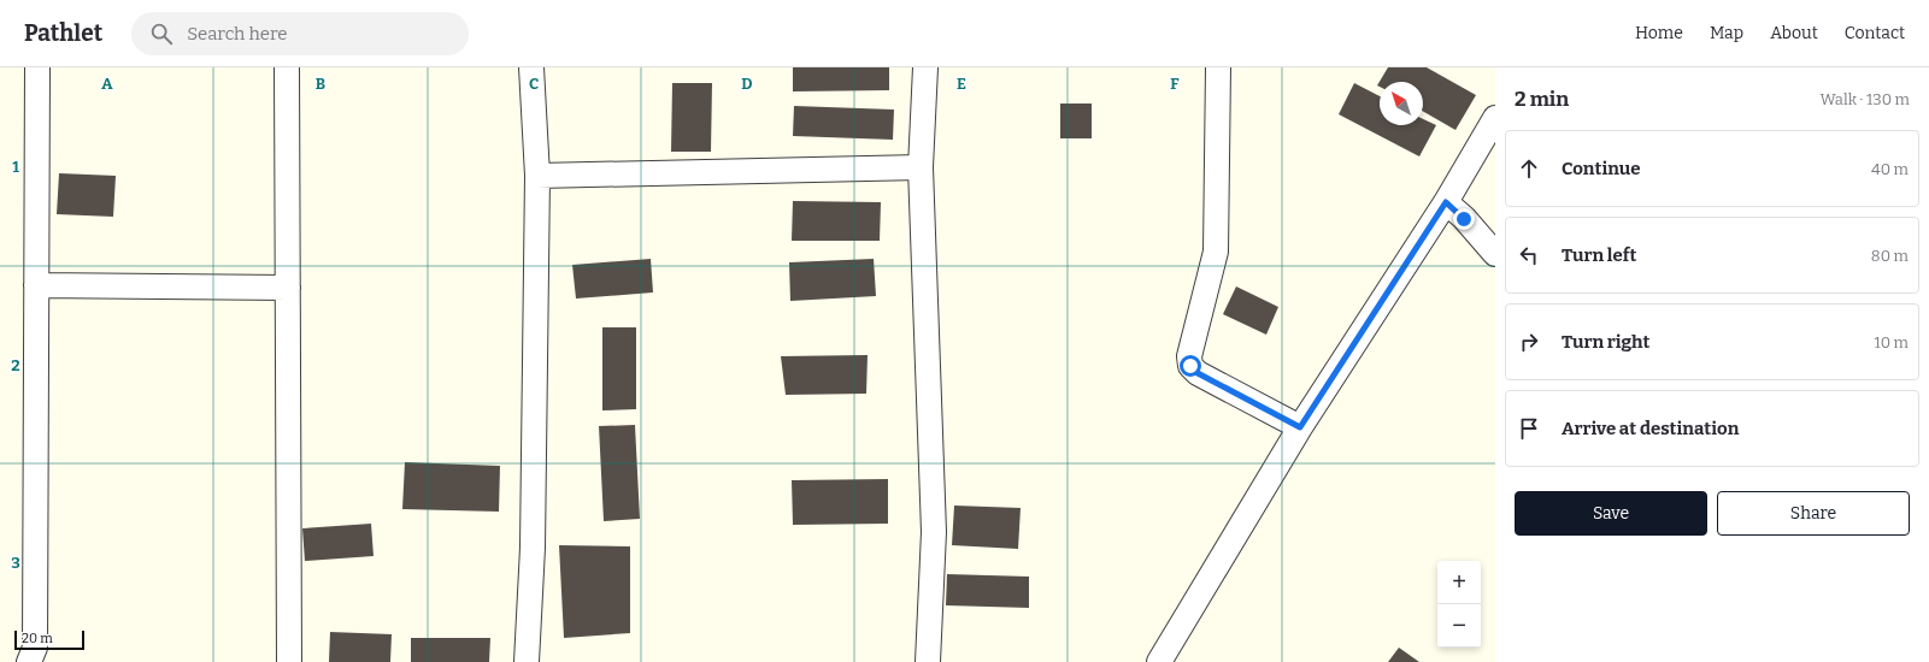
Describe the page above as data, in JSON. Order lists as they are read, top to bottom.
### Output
{
  "scale_bar": "20 m",
  "north": "top left",
  "page": {
    "header": "Pathlet",
    "search": "Search here",
    "nav": [
      "Home",
      "Map",
      "About",
      "Contact"
    ],
    "heading": ["2 min", "Walk · 130 m"],
    "list": [
      ["Continue", "40 m"],
      ["Turn left", "80 m"],
      ["Turn right", "10 m"],
      "Arrive at destination"
    ],
    "buttons": ["Save", "Share"],
    "map_buttons": ["+", "−"],
    "scale": "20 m"
  },
  "grid": {
    "columns": [
      "A",
      "B",
      "C",
      "D",
      "E",
      "F"
    ],
    "rows": ["1", "2", "3"]
  }
}
